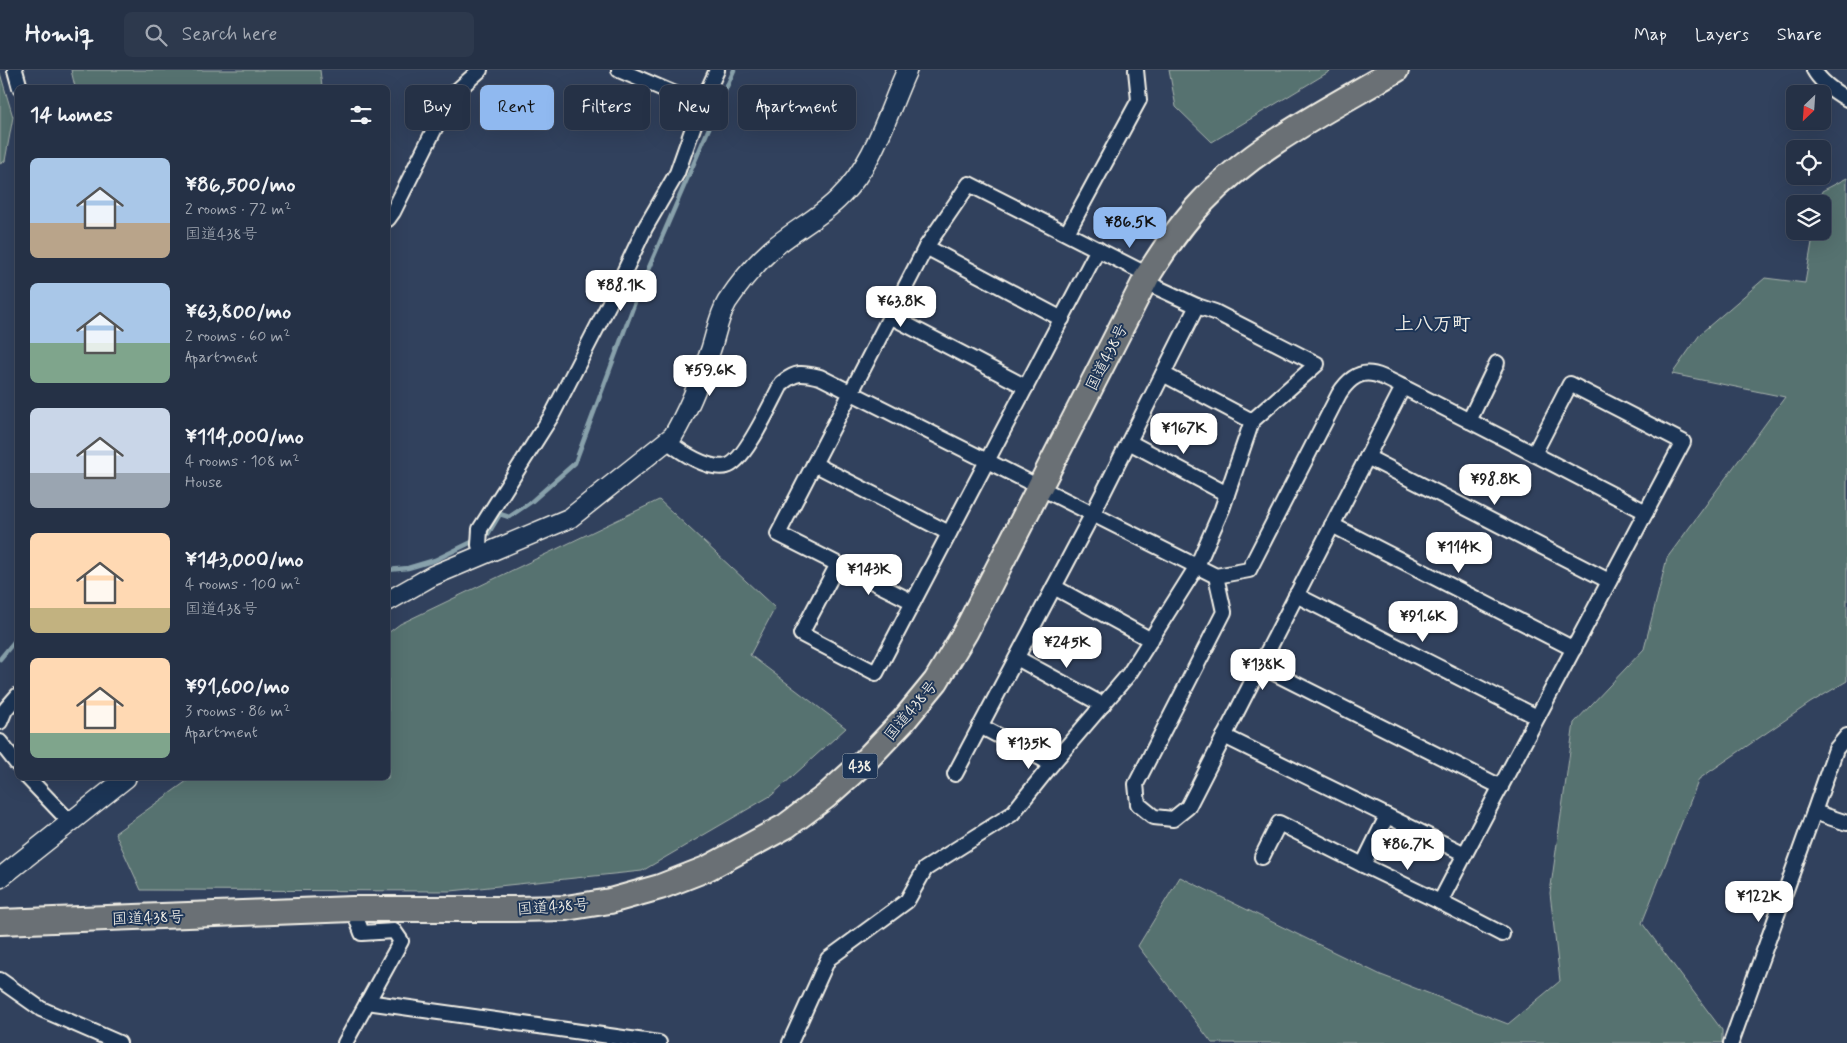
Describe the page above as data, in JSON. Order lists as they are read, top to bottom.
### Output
{
  "streets": {
    "highway": ["国道438号", "438"]
  },
  "districts": ["上八万町"],
  "north": "bottom left",
  "page": {
    "header": "Homiq",
    "search": "Search here",
    "nav": ["Map", "Layers", "Share"],
    "chip": [
      "Buy",
      "Rent",
      "Filters",
      "New",
      "Apartment"
    ],
    "heading": "14 homes",
    "list": [
      {
        "name": "¥86,500/mo",
        "note": "2 rooms · 72 m² · 国道438号"
      },
      {
        "name": "¥63,800/mo",
        "note": "2 rooms · 60 m² · Apartment"
      },
      {
        "name": "¥114,000/mo",
        "note": "4 rooms · 108 m² · House"
      },
      {
        "name": "¥143,000/mo",
        "note": "4 rooms · 100 m² · 国道438号"
      },
      {
        "name": "¥91,600/mo",
        "note": "3 rooms · 86 m² · Apartment"
      }
    ],
    "price": [
      "¥86.5K",
      "¥88.1K",
      "¥63.8K",
      "¥59.6K",
      "¥167K",
      "¥98.8K",
      "¥114K",
      "¥143K",
      "¥91.6K",
      "¥245K",
      "¥138K",
      "¥135K",
      "¥86.7K",
      "¥122K"
    ]
  }
}
